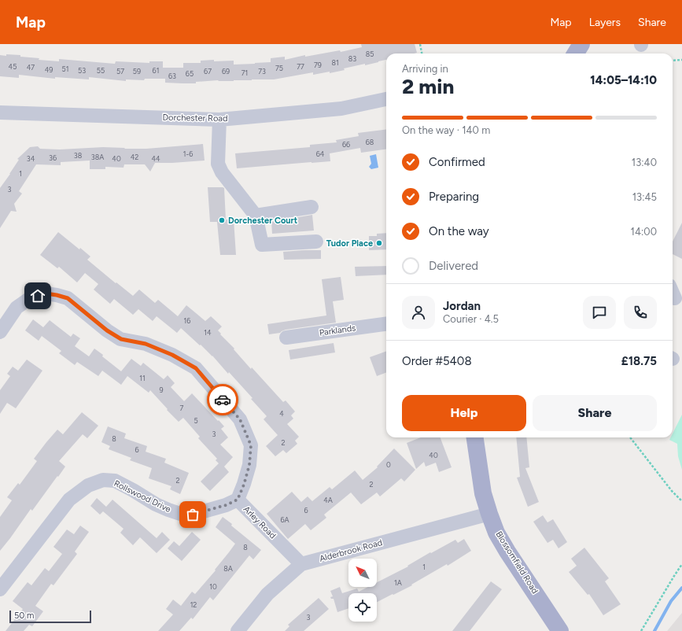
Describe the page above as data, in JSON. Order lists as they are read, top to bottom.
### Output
{
  "streets": {
    "main road": ["Blossomfield Road"],
    "street": [
      "Dorchester Road",
      "Parklands",
      "Rollswood Drive",
      "Arley Road",
      "Alderbrook Road"
    ]
  },
  "crossings": [
    ["Rollswood Drive", "Arley Road"],
    ["Arley Road", "Alderbrook Road"],
    ["Alderbrook Road", "Blossomfield Road"]
  ],
  "places": ["Dorchester Court", "Tudor Place"],
  "house_numbers": [
    "85",
    "83",
    "81",
    "79",
    "45",
    "77",
    "47",
    "75",
    "51",
    "49",
    "53",
    "55",
    "61",
    "57",
    "59",
    "67",
    "69",
    "73",
    "71",
    "65",
    "63",
    "68",
    "66",
    "1-6",
    "64",
    "38",
    "38A",
    "42",
    "36",
    "34",
    "40",
    "44",
    "1",
    "3",
    "16",
    "14",
    "11",
    "9",
    "7",
    "4",
    "5",
    "3",
    "8",
    "2",
    "6",
    "40",
    "0",
    "2",
    "2",
    "4A",
    "6",
    "6A",
    "8",
    "1",
    "8A",
    "1A",
    "10",
    "12",
    "3"
  ],
  "scale_bar": "50 m",
  "north": "top left",
  "page": {
    "header": "Map",
    "nav": ["Map", "Layers", "Share"],
    "heading": ["2 min", "Arriving in", "14:05–14:10"],
    "panel": [
      "Jordan",
      "Courier · 4.5",
      "Order #5408",
      "£18.75"
    ],
    "bar": "On the way · 140 m",
    "list": [
      ["Confirmed", "13:40"],
      ["Preparing", "13:45"],
      ["On the way", "14:00"],
      "Delivered"
    ],
    "buttons": ["Help", "Share"],
    "scale": "50 m"
  }
}
